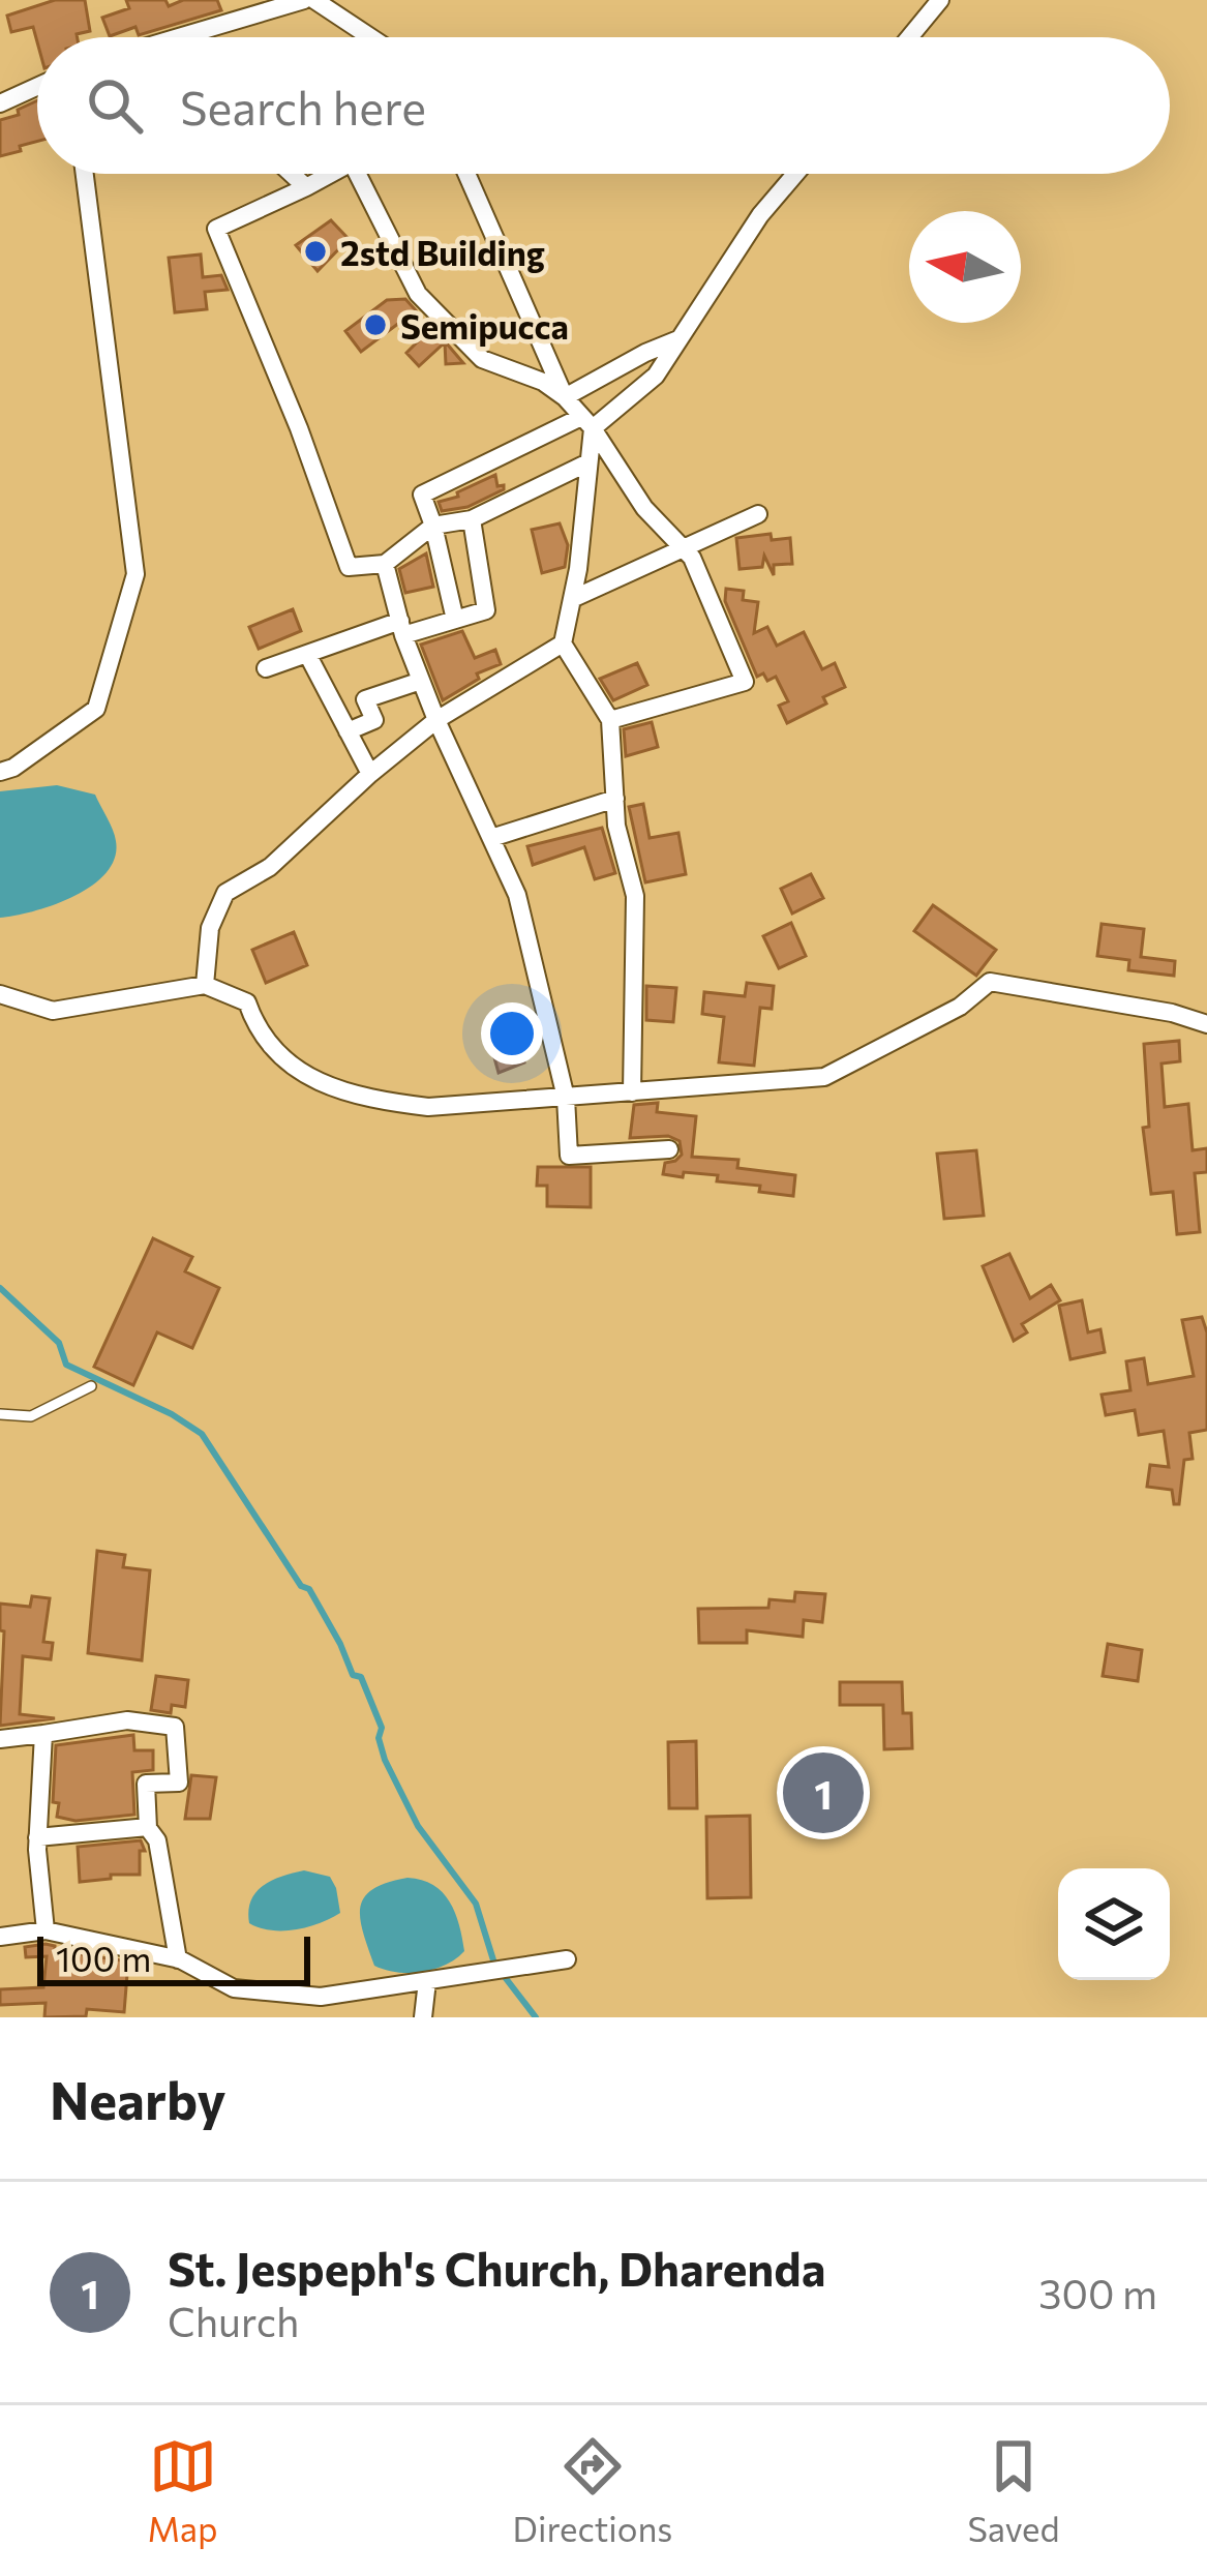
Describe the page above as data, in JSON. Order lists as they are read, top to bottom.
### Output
{
  "places": ["2std Building", "Semipucca"],
  "scale_bar": "100 m",
  "north": "left",
  "page": {
    "search": "Search here",
    "pins": "1",
    "scale": "100 m",
    "heading": "Nearby",
    "list": [
      {
        "mark": "1",
        "name": "St. Jespeph's Church, Dharenda",
        "note": "Church",
        "value": "300 m"
      }
    ],
    "nav": ["Map", "Directions", "Saved"]
  }
}
